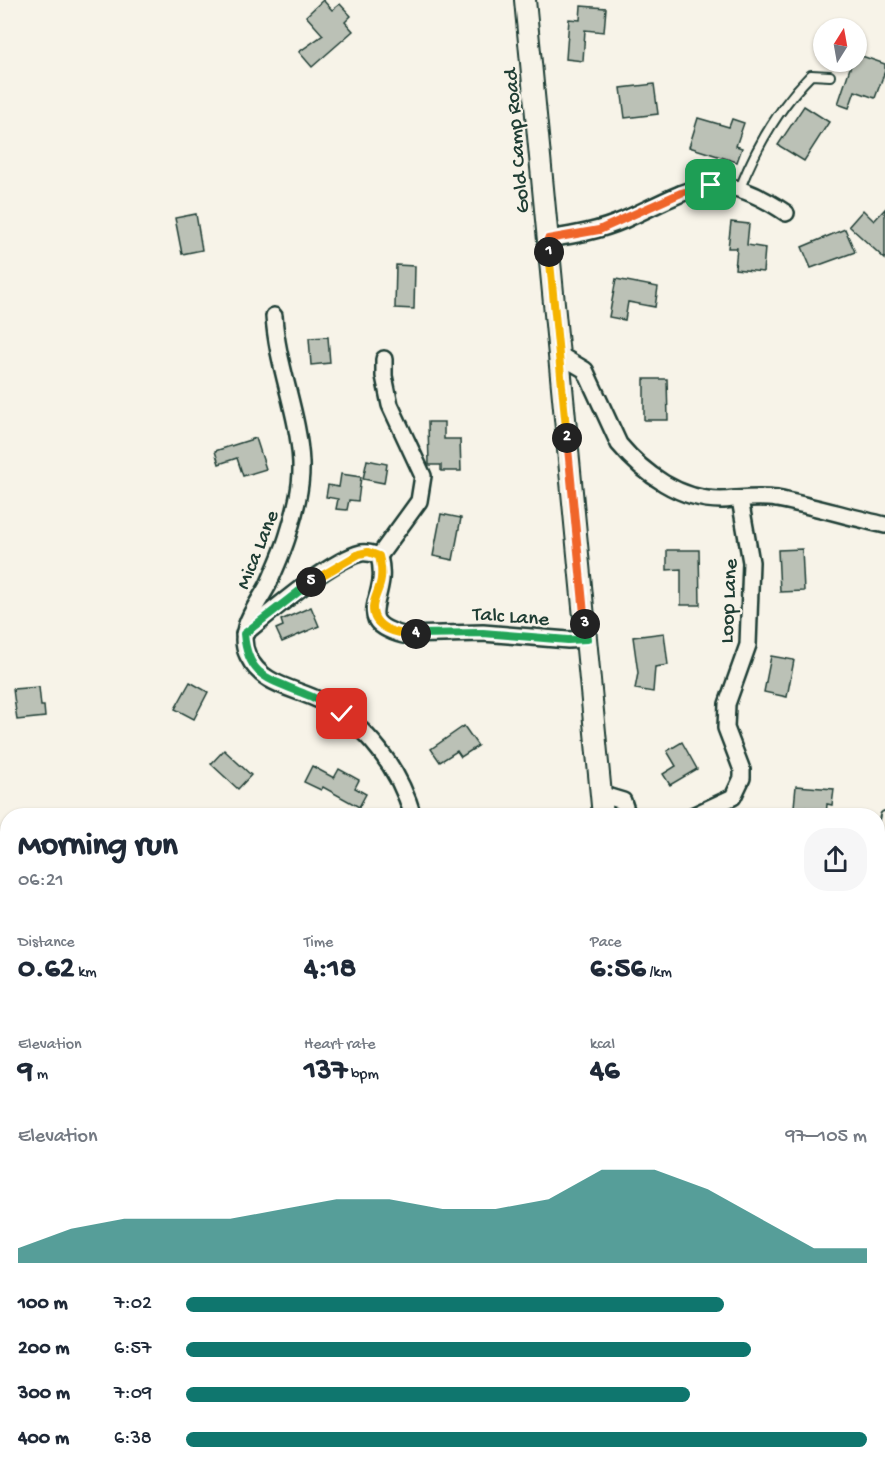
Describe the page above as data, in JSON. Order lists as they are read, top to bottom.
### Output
{
  "streets": {
    "street": [
      "Gold Camp Road",
      "Mica Lane",
      "Loop Lane",
      "Talc Lane"
    ]
  },
  "crossings": [
    ["Gold Camp Road", "Talc Lane"]
  ],
  "north": "top",
  "page": {
    "pins": [
      "1",
      "2",
      "5",
      "3",
      "4"
    ],
    "heading": ["Morning run", "06:21"],
    "stats": [
      ["Distance", "0.62 km"],
      ["Time", "4:18"],
      ["Pace", "6:56 /km"],
      ["Elevation", "9 m"],
      ["Heart rate", "137 bpm"],
      ["kcal", "46"]
    ],
    "chart": ["Elevation", "97–105 m"],
    "list": [
      {
        "name": "100 m",
        "note": "7:02"
      },
      {
        "name": "200 m",
        "note": "6:57"
      },
      {
        "name": "300 m",
        "note": "7:09"
      },
      {
        "name": "400 m",
        "note": "6:38"
      }
    ]
  }
}
